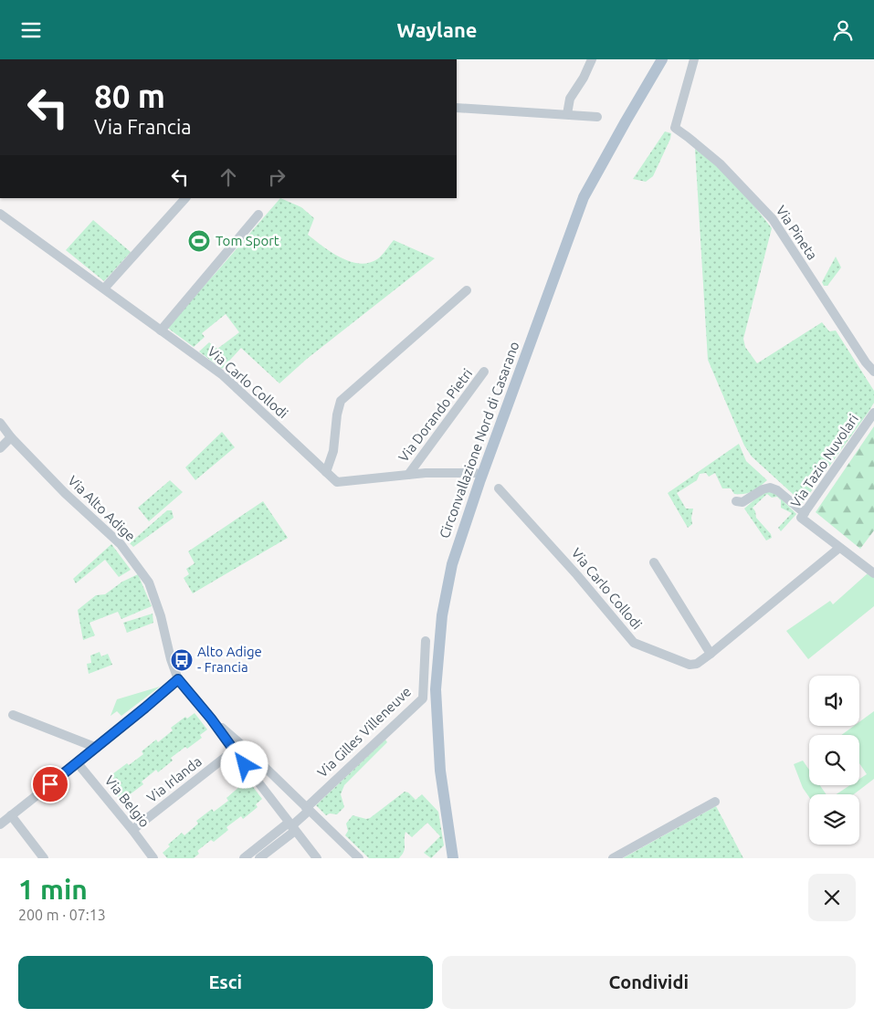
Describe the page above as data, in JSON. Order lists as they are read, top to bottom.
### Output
{
  "streets": {
    "main road": ["Circonvallazione Nord di Casarano"],
    "street": [
      "Via Pineta",
      "Via Carlo Collodi",
      "Via Dorando Pietri",
      "Via Tazio Nuvolari",
      "Via Alto Adige",
      "Via Gilles Villeneuve",
      "Via Irlanda",
      "Via Belgio"
    ]
  },
  "crossings": [
    ["Via Carlo Collodi", "Via Dorando Pietri"],
    ["Via Carlo Collodi", "Via Tazio Nuvolari"],
    ["Via Irlanda", "Via Belgio"]
  ],
  "places": {
    "sports": ["Tom Sport"],
    "bus stop": ["Alto Adige - Francia"]
  },
  "page": {
    "header": "Waylane",
    "turn": ["80 m", "Via Francia"],
    "heading": ["1 min", "200 m · 07:13"],
    "buttons": ["Esci", "Condividi"]
  }
}
